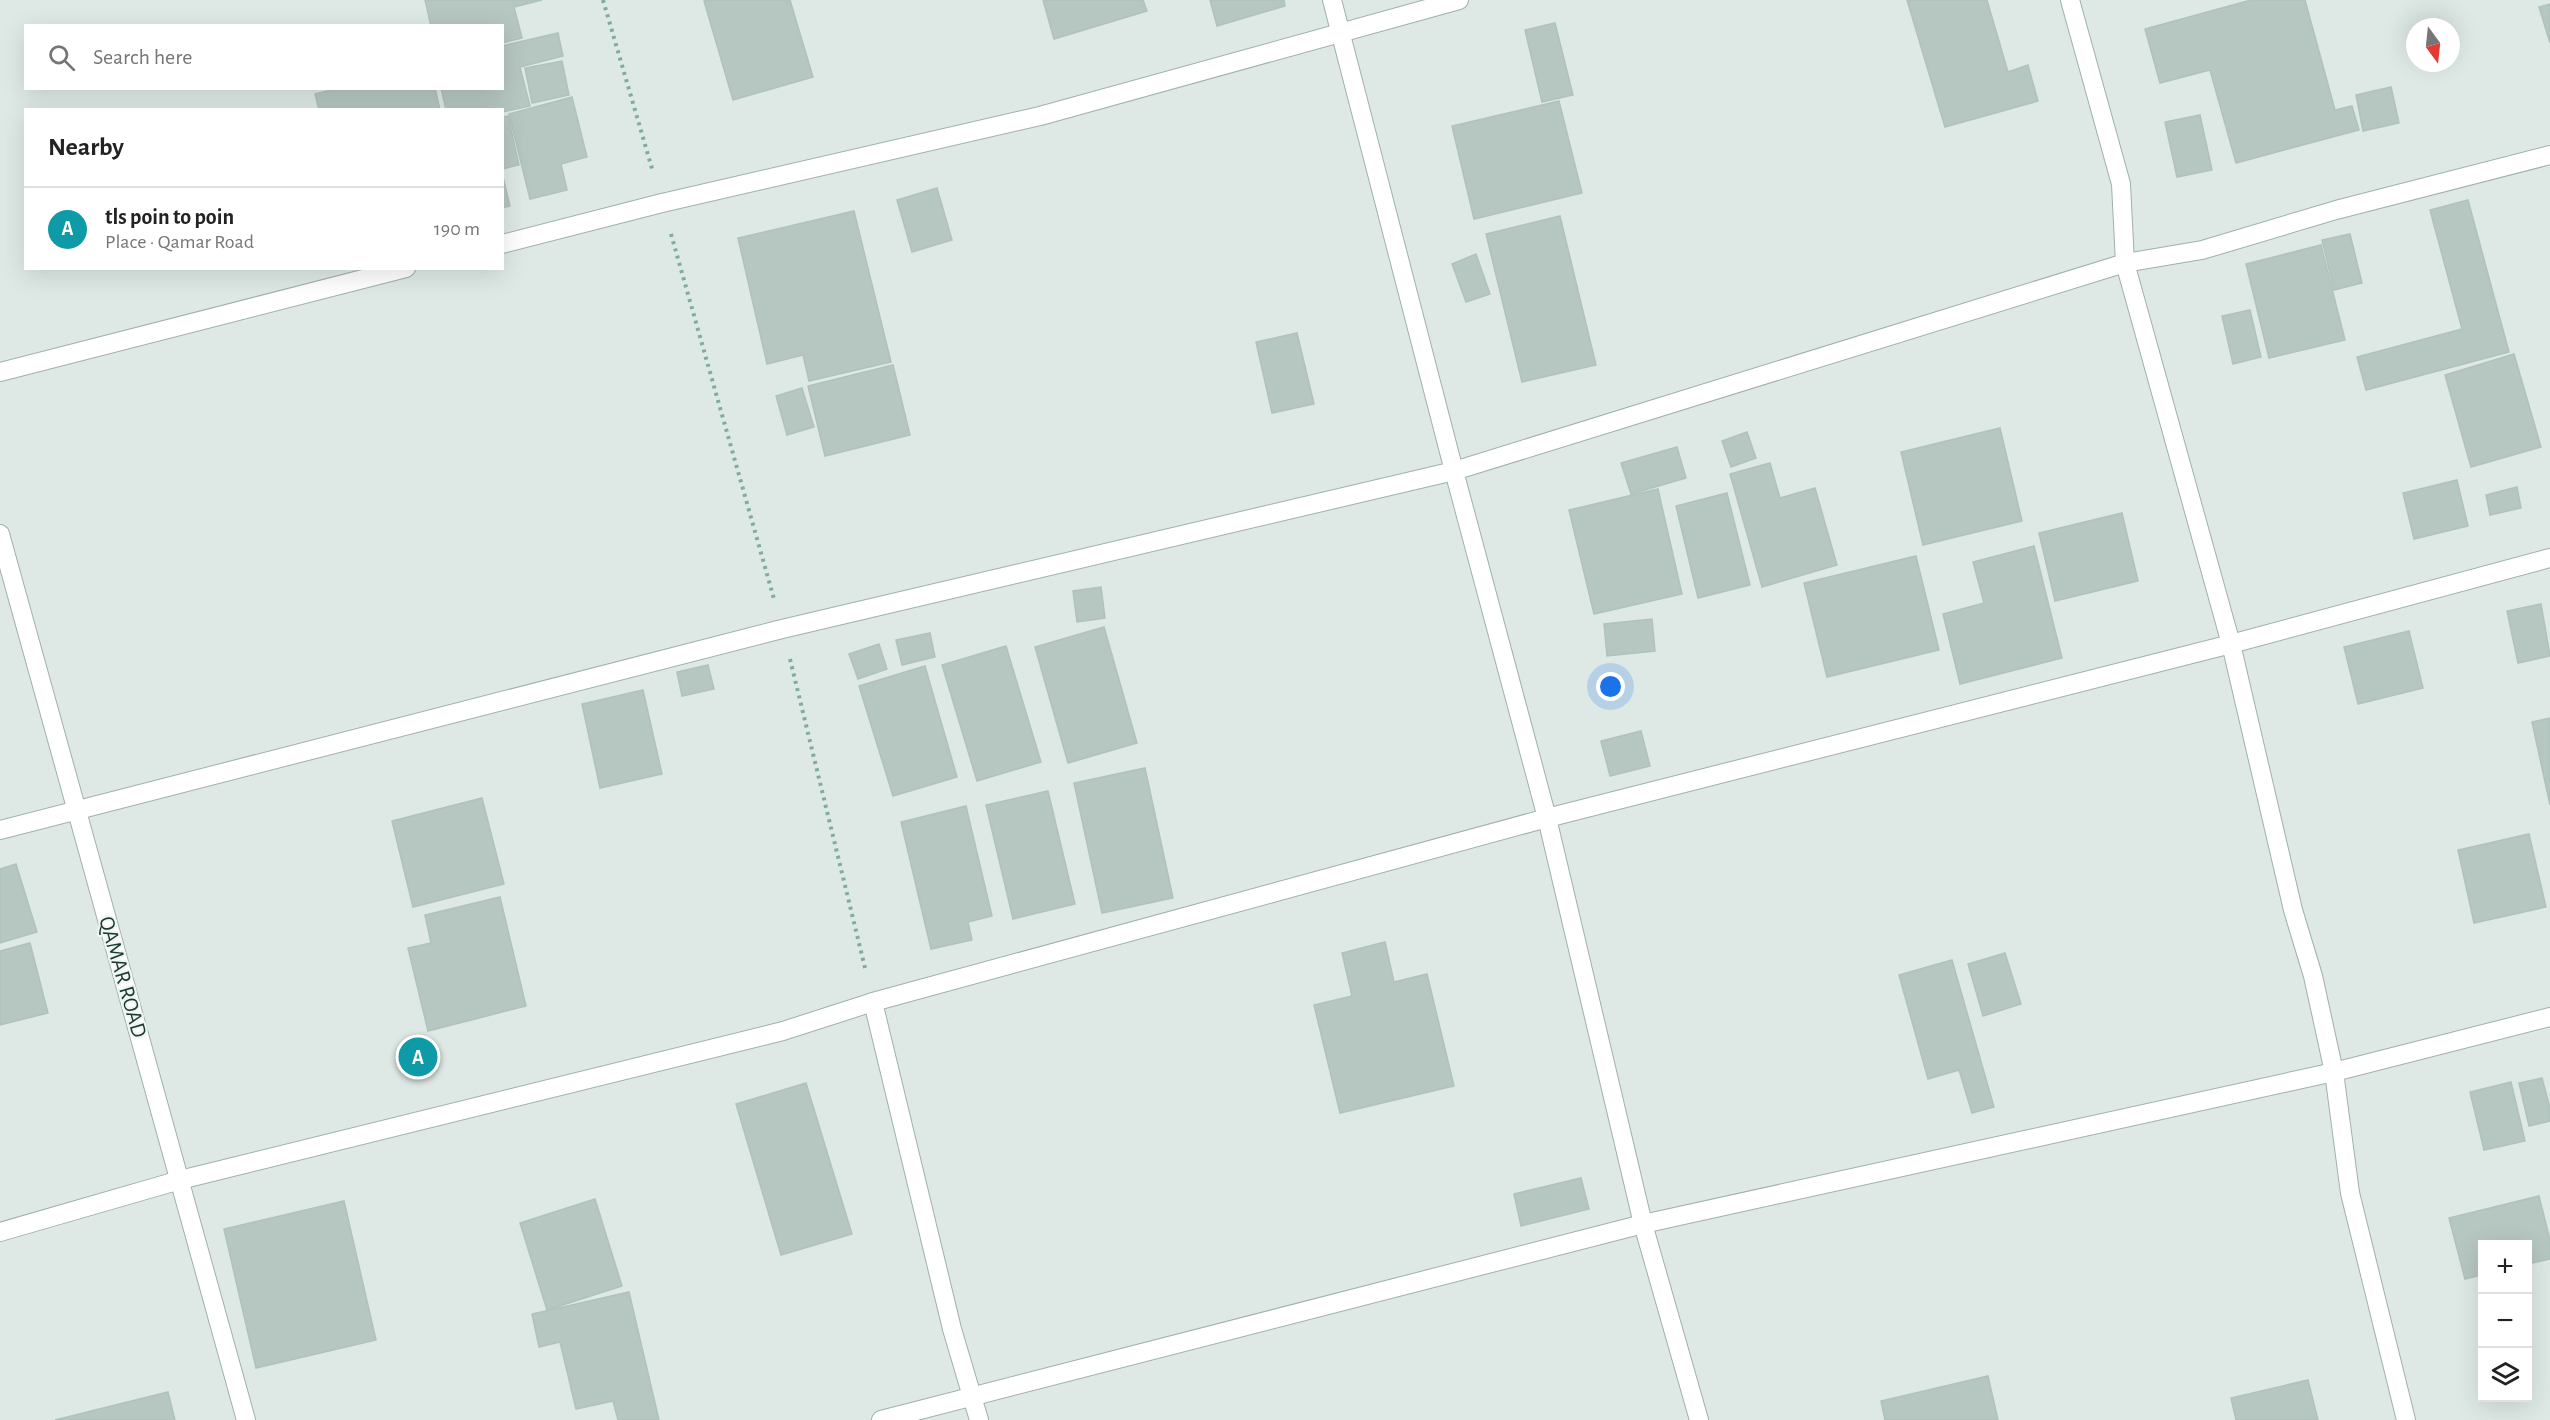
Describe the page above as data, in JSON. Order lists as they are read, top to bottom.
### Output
{
  "streets": {
    "street": ["QAMAR ROAD"]
  },
  "north": "bottom",
  "page": {
    "search": "Search here",
    "heading": "Nearby",
    "list": [
      {
        "mark": "A",
        "name": "tls poin to poin",
        "note": "Place · Qamar Road",
        "value": "190 m"
      }
    ],
    "pins": "A",
    "map_buttons": ["+", "−"]
  }
}
